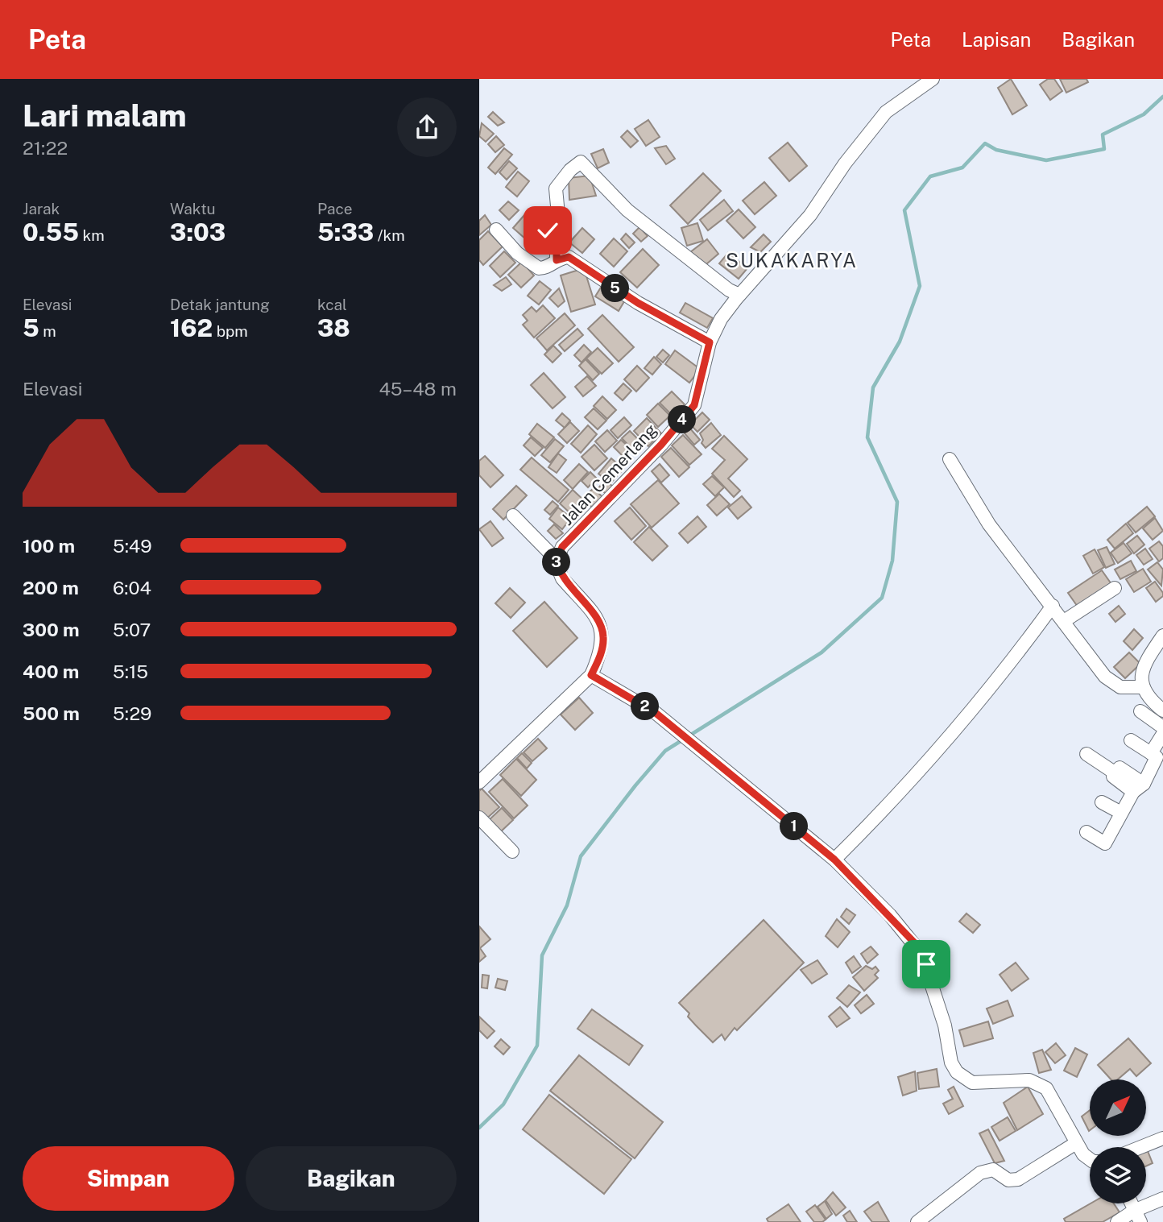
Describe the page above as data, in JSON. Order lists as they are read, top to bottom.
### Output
{
  "streets": {
    "street": ["Jalan Cemerlang"]
  },
  "districts": ["SUKAKARYA"],
  "north": "top right",
  "page": {
    "header": "Peta",
    "nav": ["Peta", "Lapisan", "Bagikan"],
    "heading": ["Lari malam", "21:22"],
    "stats": [
      ["Jarak", "0.55 km"],
      ["Waktu", "3:03"],
      ["Pace", "5:33 /km"],
      ["Elevasi", "5 m"],
      ["Detak jantung", "162 bpm"],
      ["kcal", "38"]
    ],
    "pins": [
      "5",
      "4",
      "3",
      "2",
      "1"
    ],
    "chart": ["Elevasi", "45–48 m"],
    "list": [
      {
        "name": "100 m",
        "note": "5:49"
      },
      {
        "name": "200 m",
        "note": "6:04"
      },
      {
        "name": "300 m",
        "note": "5:07"
      },
      {
        "name": "400 m",
        "note": "5:15"
      },
      {
        "name": "500 m",
        "note": "5:29"
      }
    ],
    "buttons": ["Simpan", "Bagikan"]
  }
}
